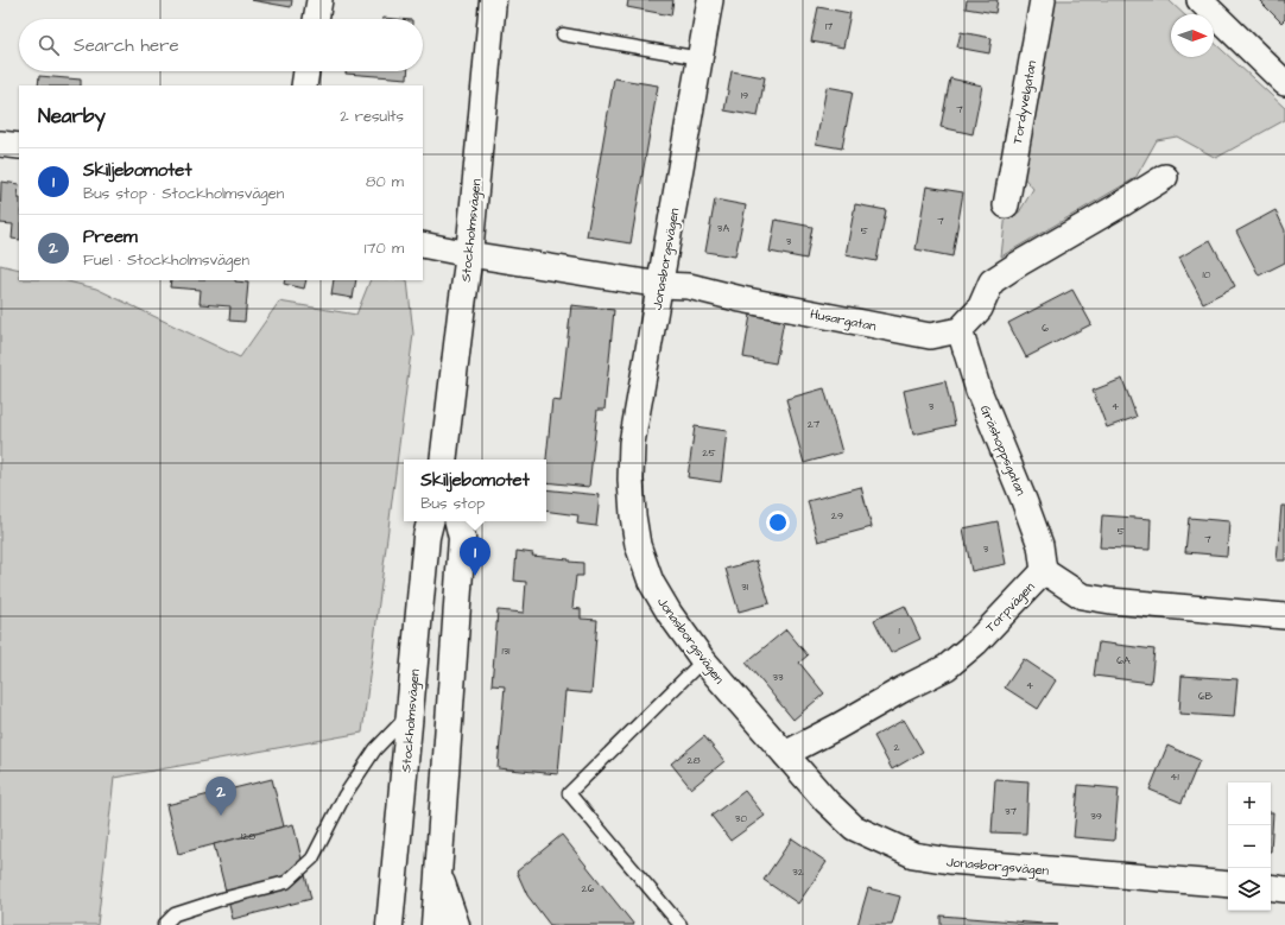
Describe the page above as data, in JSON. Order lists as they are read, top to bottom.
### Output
{
  "streets": {
    "main road": ["Stockholmsvägen"],
    "street": [
      "Tordyvelgatan",
      "Jonasborgsvägen",
      "Husargatan",
      "Gräshoppsgatan",
      "Torpvägen"
    ]
  },
  "crossings": [
    ["Stockholmsvägen", "Husargatan"],
    ["Jonasborgsvägen", "Husargatan"],
    ["Jonasborgsvägen", "Torpvägen"],
    ["Husargatan", "Gräshoppsgatan"],
    ["Gräshoppsgatan", "Torpvägen"]
  ],
  "house_numbers": [
    "17",
    "19",
    "7",
    "7",
    "3A",
    "5",
    "3",
    "10",
    "6",
    "3",
    "4",
    "27",
    "25",
    "29",
    "5",
    "7",
    "3",
    "31",
    "1",
    "131",
    "6A",
    "33",
    "4",
    "6B",
    "2",
    "28",
    "41",
    "37",
    "39",
    "30",
    "128",
    "32",
    "26"
  ],
  "north": "right",
  "page": {
    "search": "Search here",
    "heading": ["Nearby", "2 results"],
    "list": [
      {
        "mark": "1",
        "name": "Skiljebomotet",
        "note": "Bus stop · Stockholmsvägen",
        "value": "80 m"
      },
      {
        "mark": "2",
        "name": "Preem",
        "note": "Fuel · Stockholmsvägen",
        "value": "170 m"
      }
    ],
    "popup": ["Skiljebomotet", "Bus stop"],
    "pins": ["1", "2"],
    "map_buttons": ["+", "−"]
  }
}
